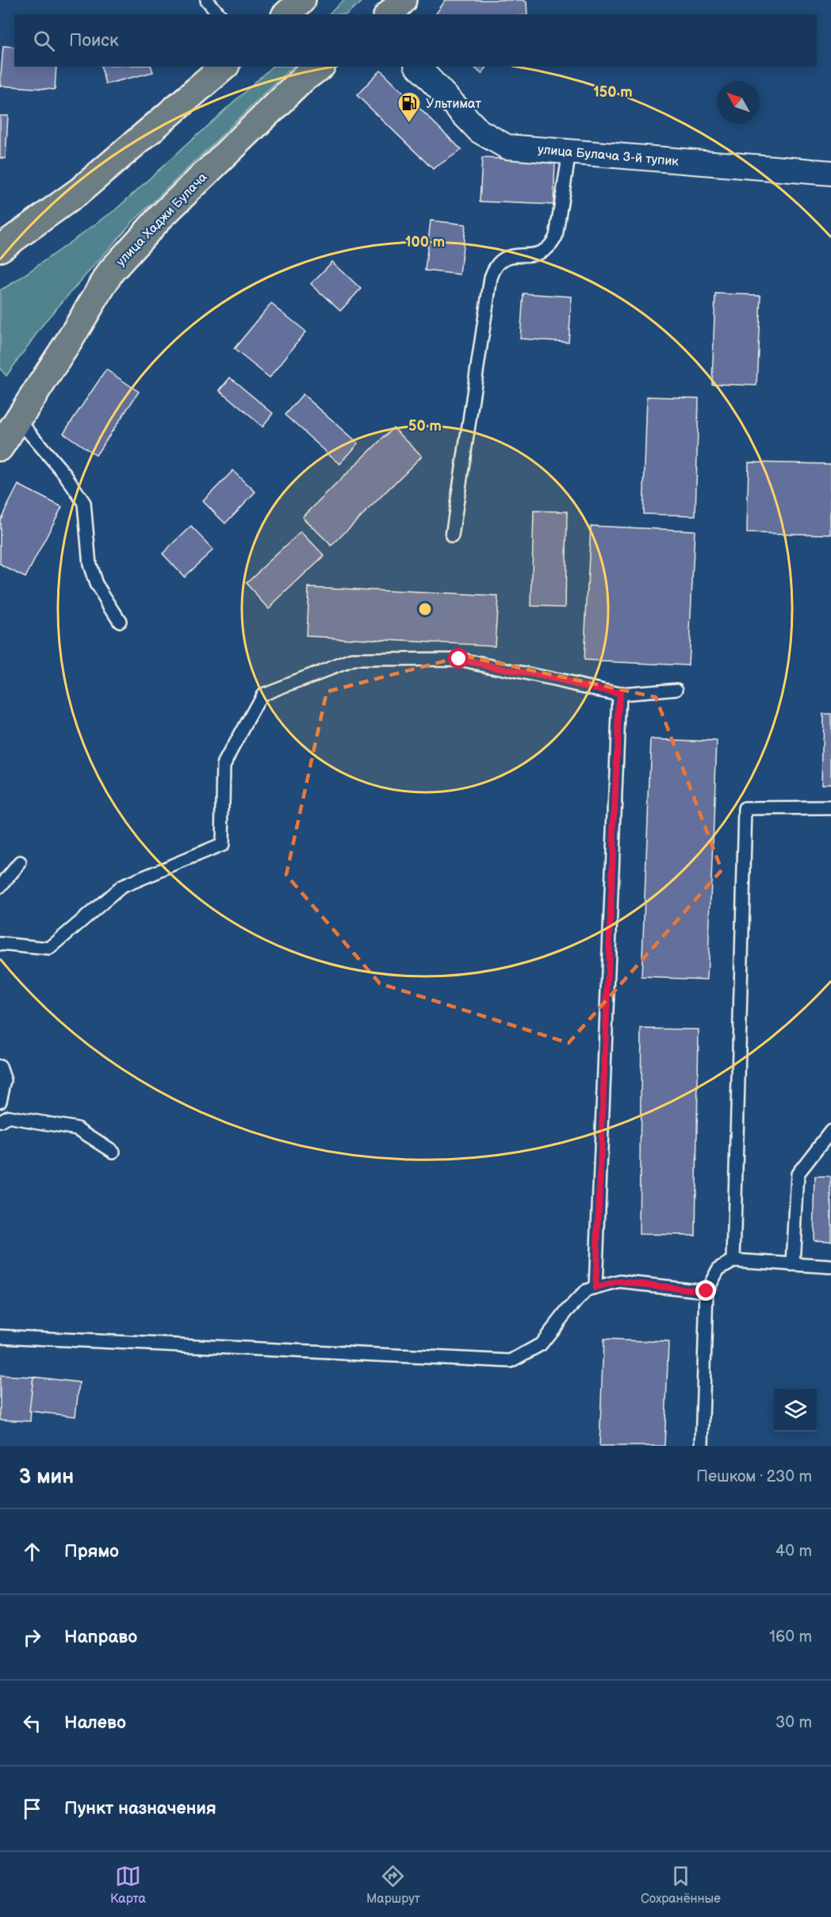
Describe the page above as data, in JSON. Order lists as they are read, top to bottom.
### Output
{
  "streets": {
    "main road": ["улица Хаджи Булача"],
    "street": ["улица Булача 3-й тупик"]
  },
  "places": {
    "fuel station": ["Ультимат"]
  },
  "north": "top left",
  "page": {
    "search": "Поиск",
    "heading": ["3 мин", "Пешком · 230 m"],
    "list": [
      ["Прямо", "40 m"],
      ["Направо", "160 m"],
      ["Налево", "30 m"],
      "Пункт назначения"
    ],
    "nav": ["Карта", "Маршрут", "Сохранённые"]
  },
  "rings": ["150 m", "100 m", "50 m"]
}
